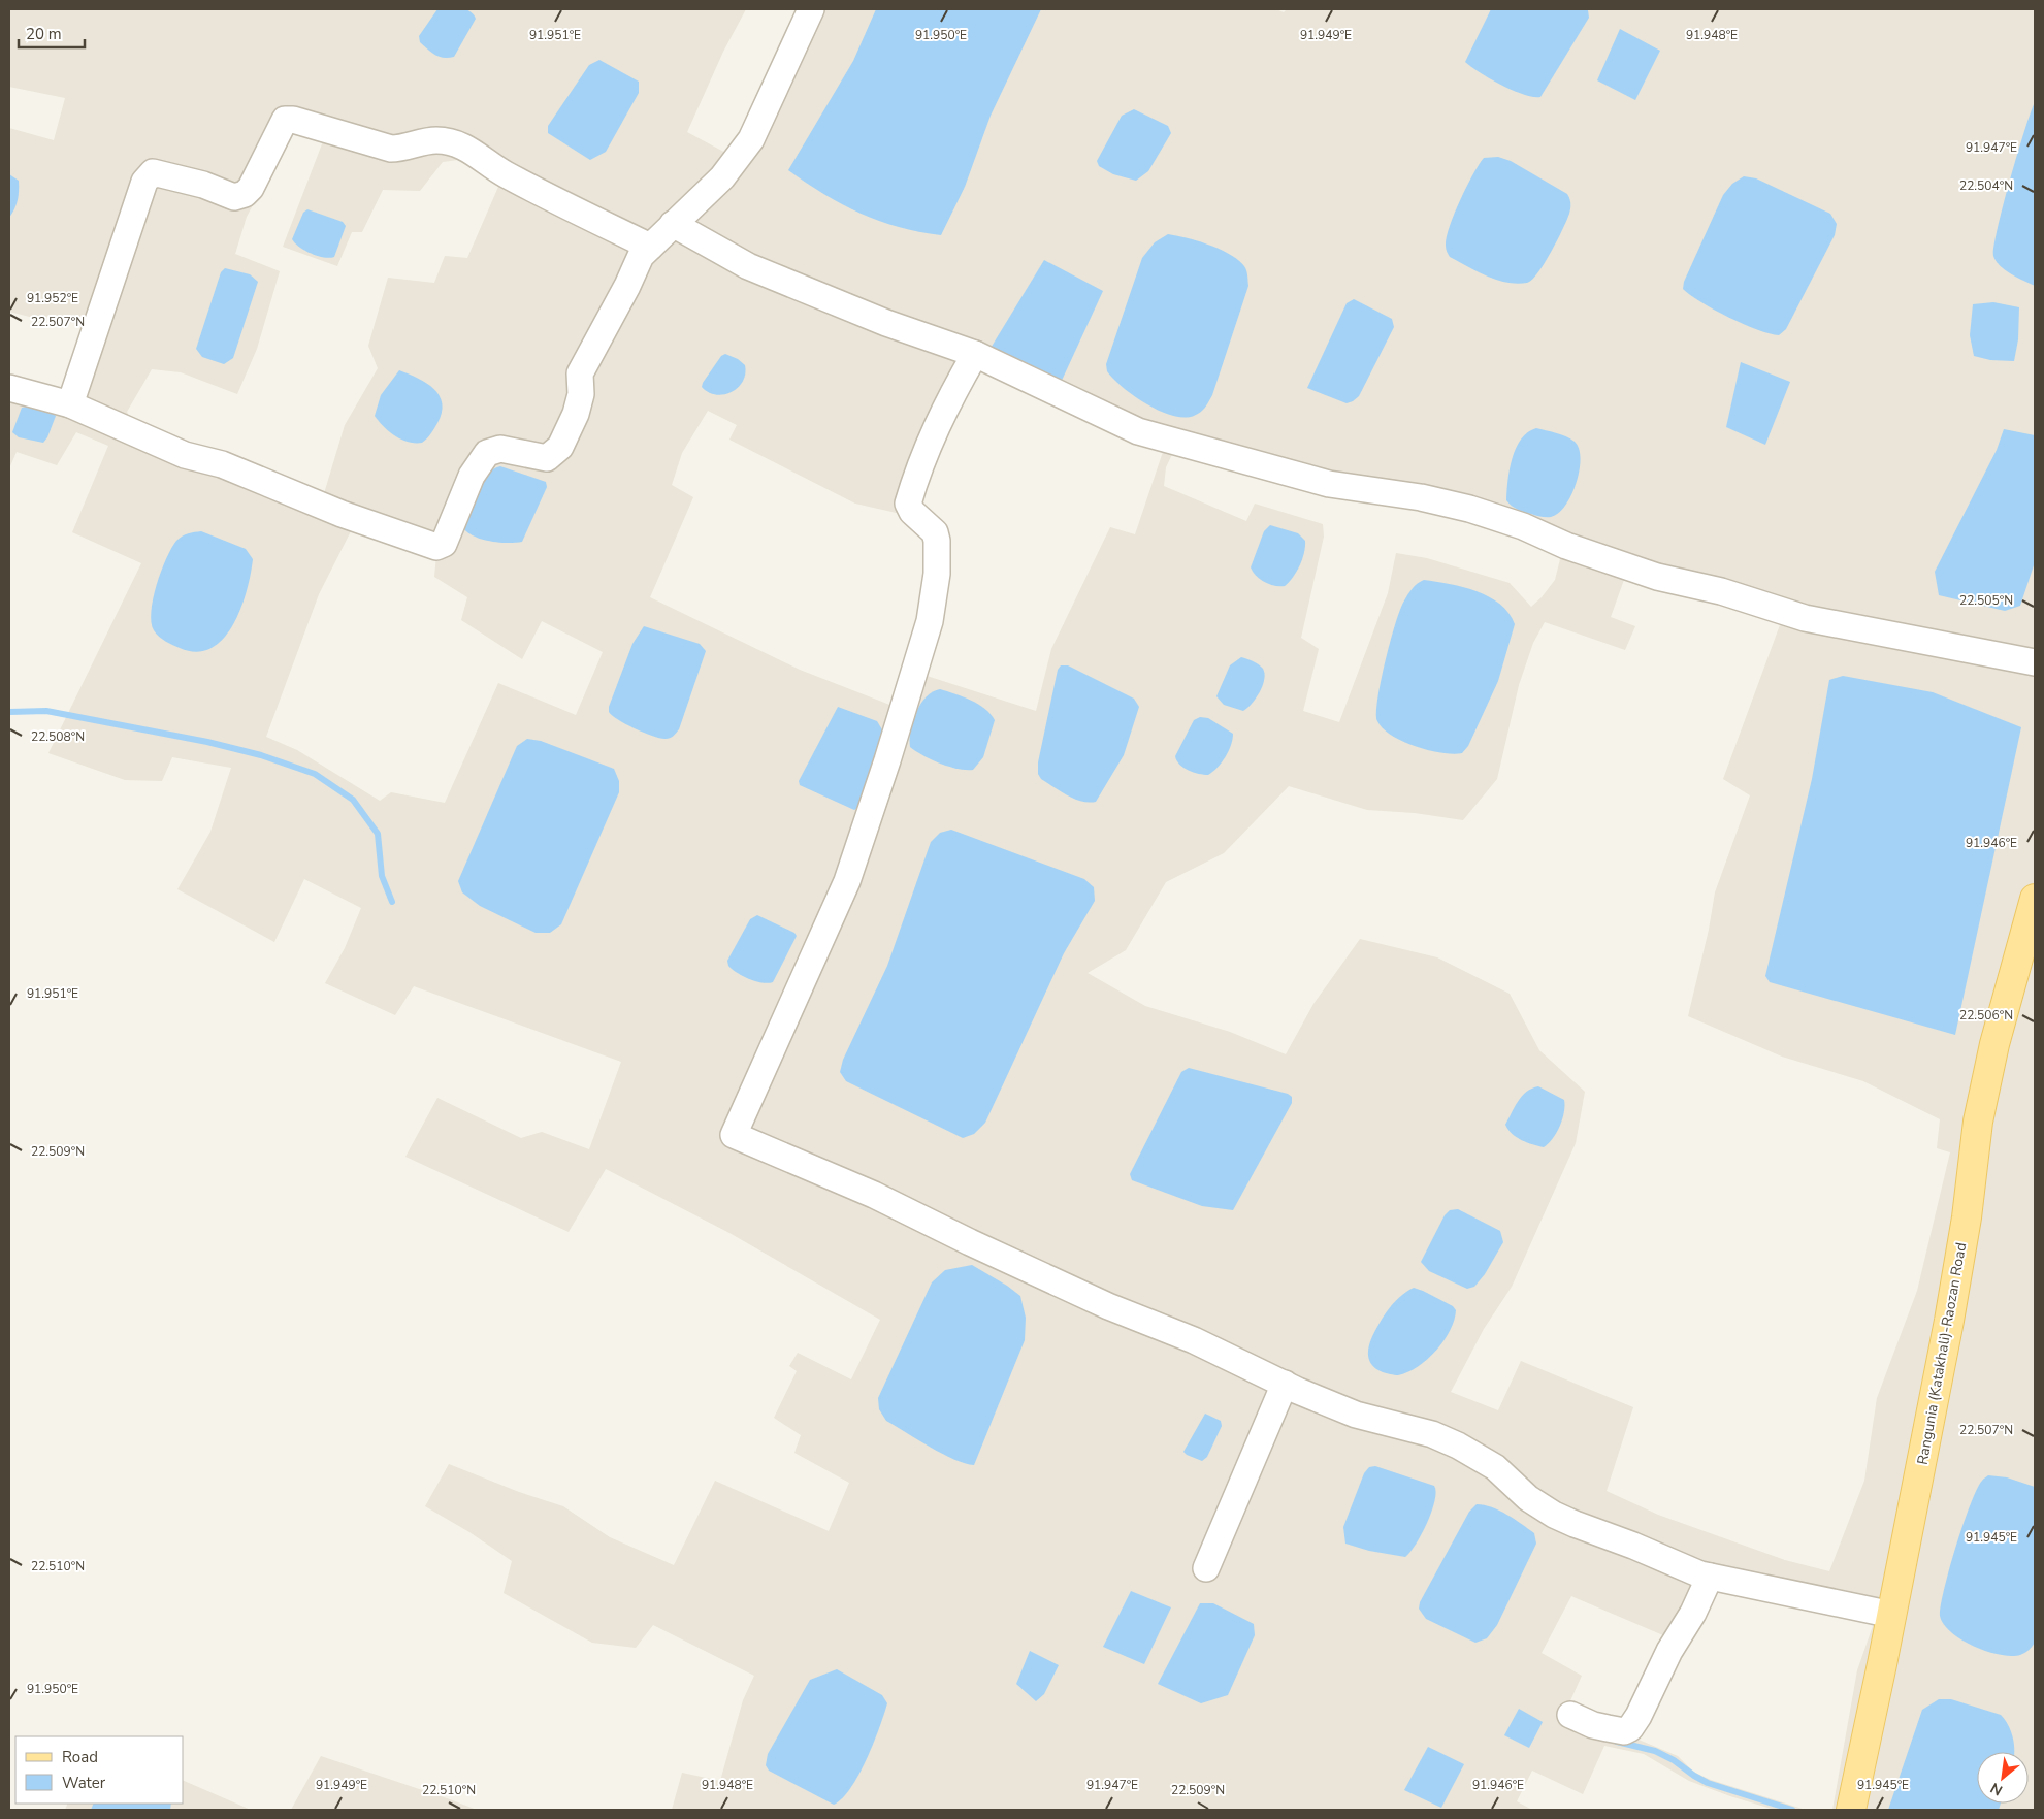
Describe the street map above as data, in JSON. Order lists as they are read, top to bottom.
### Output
{
  "streets": {
    "main road": ["Rangunia (Katakhali)-Raozan Road"]
  },
  "legend": ["Road", "Water"],
  "scale_bar": "20 m",
  "north": "bottom left",
  "coordinates": [
    "91.951°E",
    "91.950°E",
    "91.949°E",
    "91.948°E",
    "91.947°E",
    "22.504°N",
    "91.952°E",
    "22.507°N",
    "22.505°N",
    "22.508°N",
    "91.946°E",
    "22.506°N",
    "22.509°N",
    "91.945°E",
    "22.510°N"
  ]
}
